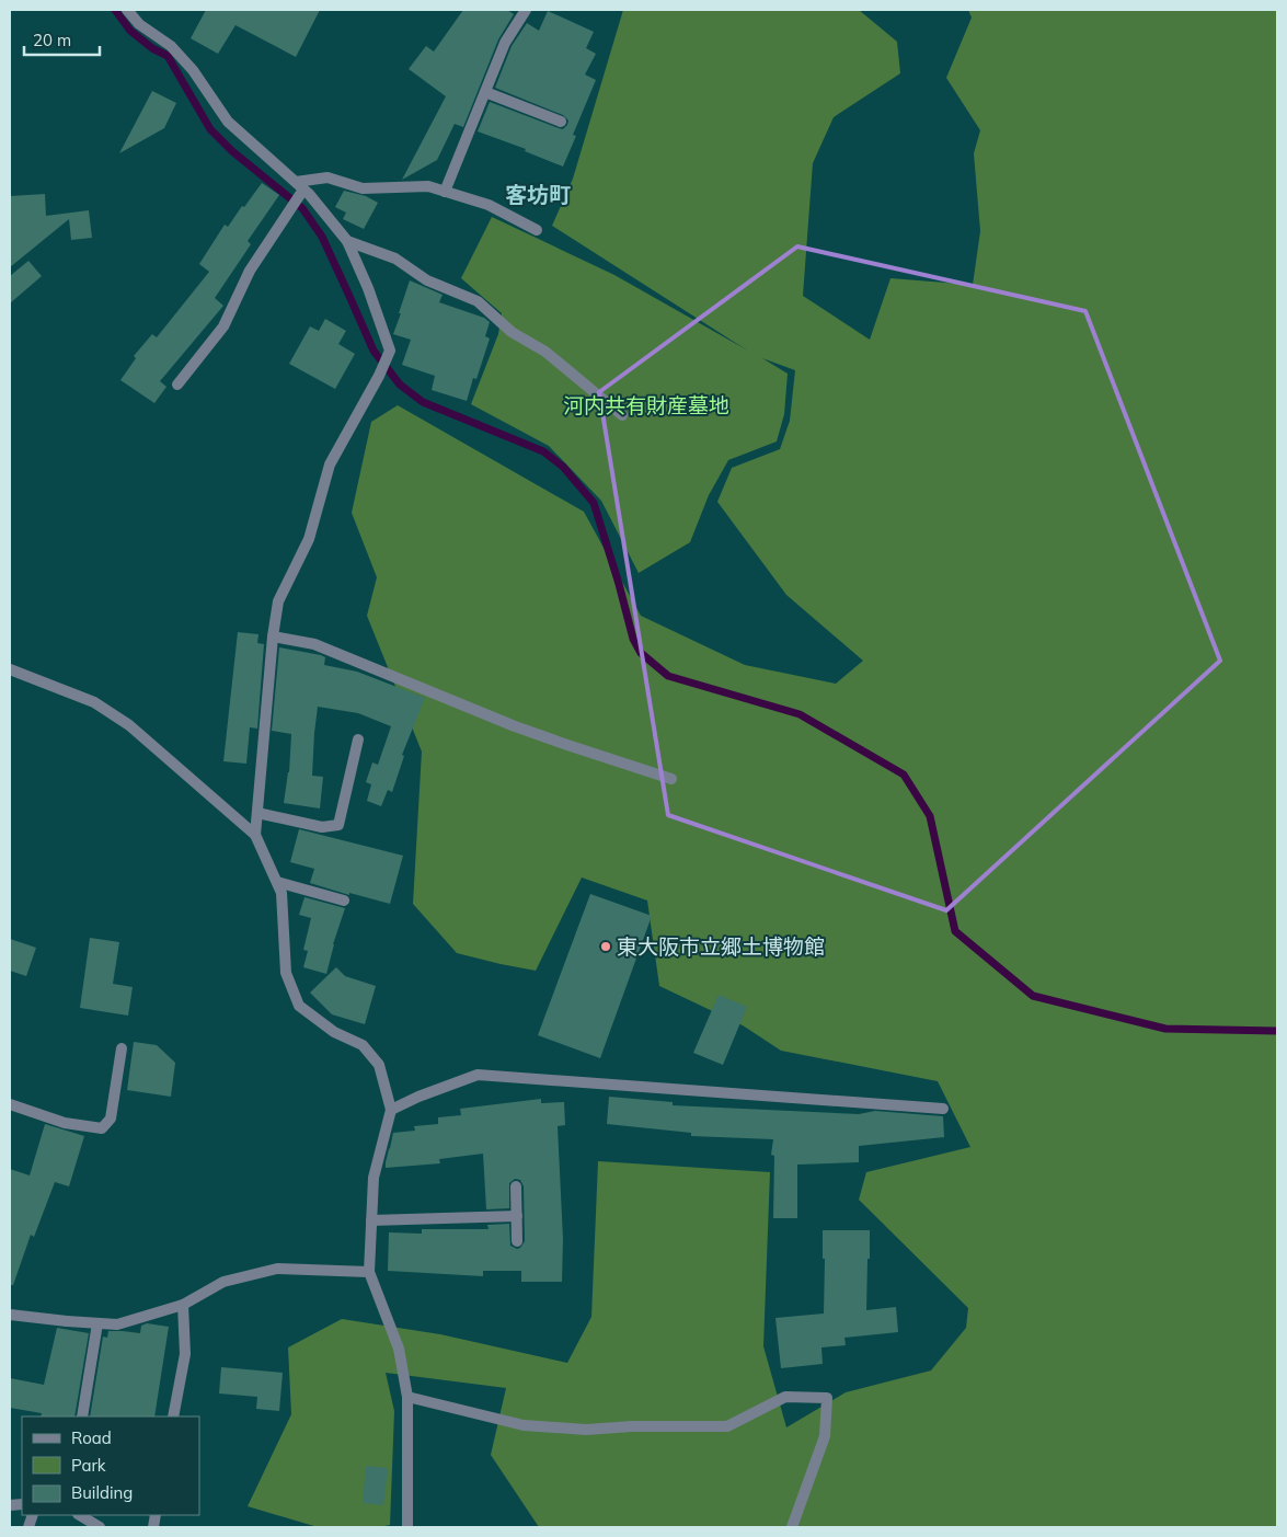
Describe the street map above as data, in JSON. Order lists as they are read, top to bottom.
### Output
{
  "districts": ["客坊町"],
  "parks": ["河内共有財産墓地"],
  "places": ["東大阪市立郷土博物館"],
  "legend": ["Road", "Park", "Building"],
  "scale_bar": "20 m"
}
